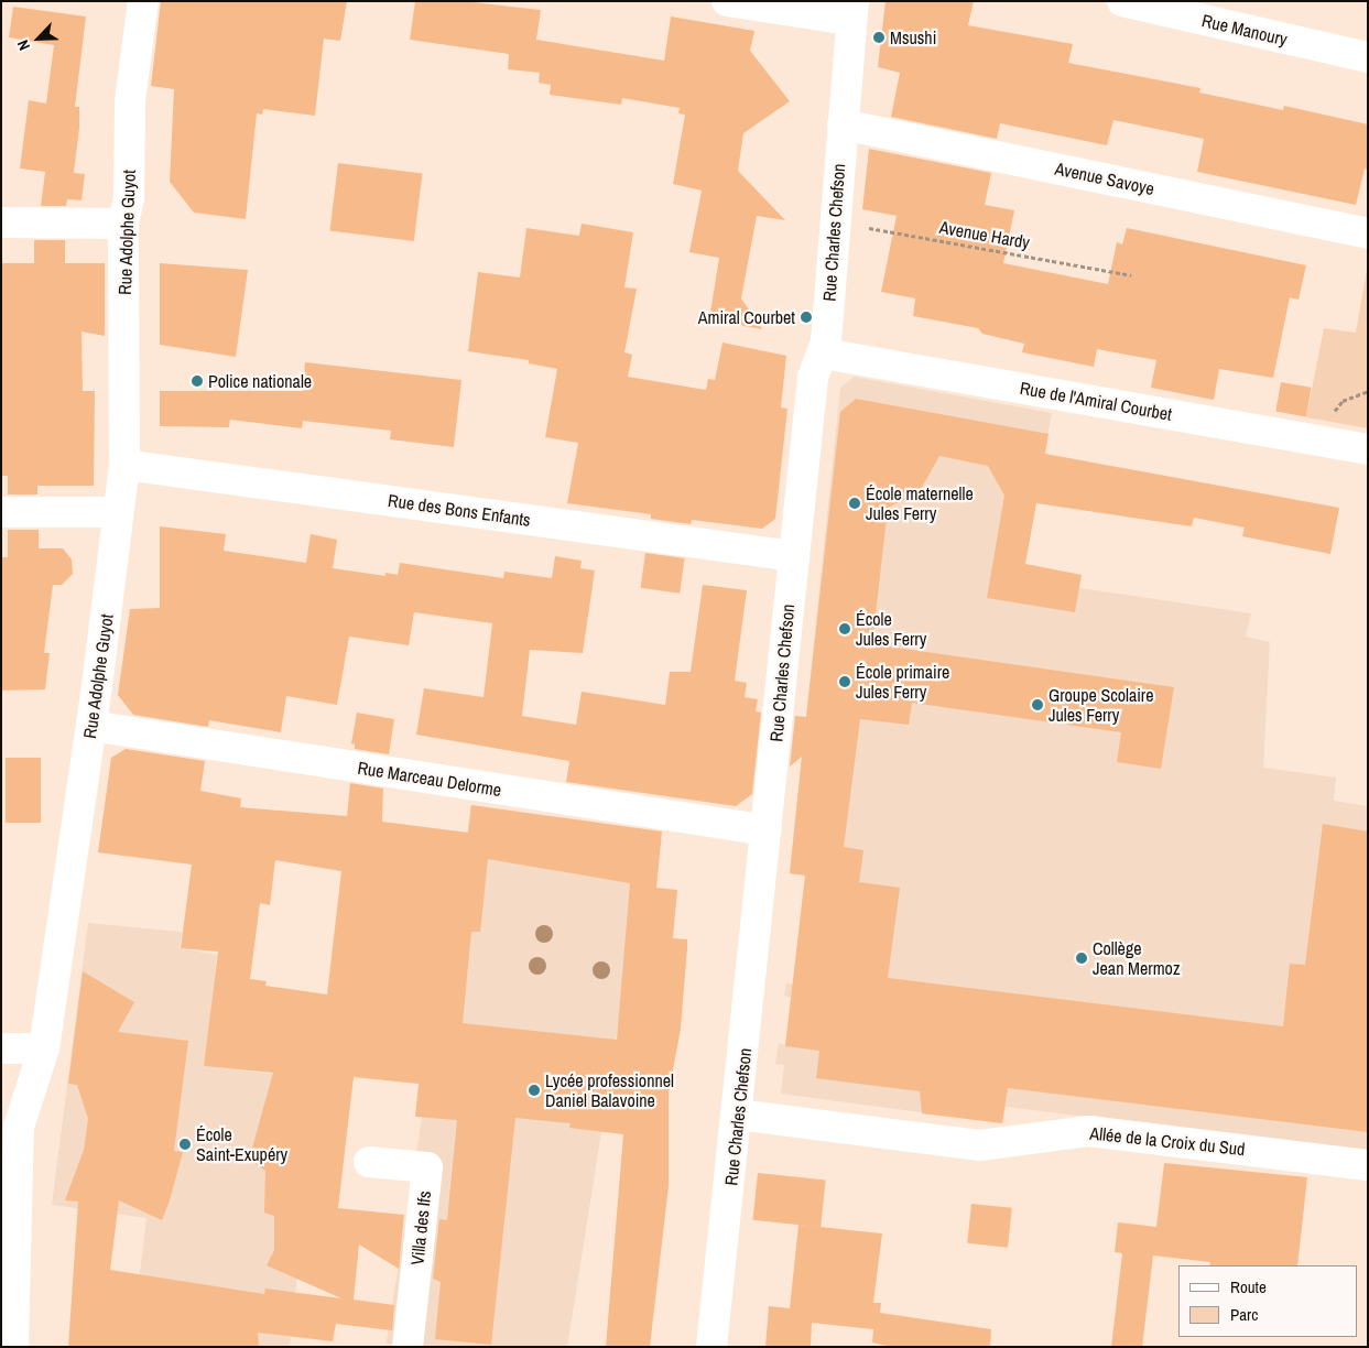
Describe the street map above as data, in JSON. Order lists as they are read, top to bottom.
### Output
{
  "streets": {
    "street": [
      "Rue Manoury",
      "Avenue Savoye",
      "Rue Adolphe Guyot",
      "Rue Charles Chefson",
      "Rue de l'Amiral Courbet",
      "Rue des Bons Enfants",
      "Rue Marceau Delorme",
      "Allée de la Croix du Sud",
      "Villa des Ifs"
    ],
    "path": ["Avenue Hardy"]
  },
  "crossings": [
    ["Avenue Savoye", "Rue Charles Chefson"],
    ["Rue Adolphe Guyot", "Rue des Bons Enfants"],
    ["Rue Adolphe Guyot", "Rue Marceau Delorme"],
    ["Rue Charles Chefson", "Avenue Hardy"],
    ["Rue Charles Chefson", "Rue de l'Amiral Courbet"],
    ["Rue Charles Chefson", "Rue des Bons Enfants"],
    ["Rue Charles Chefson", "Rue Marceau Delorme"],
    ["Rue Charles Chefson", "Allée de la Croix du Sud"]
  ],
  "places": [
    "Msushi",
    "Amiral Courbet",
    "Police nationale",
    "École maternelle Jules Ferry",
    "École Jules Ferry",
    "École primaire Jules Ferry",
    "Groupe Scolaire Jules Ferry",
    "Collège Jean Mermoz",
    "Lycée professionnel Daniel Balavoine",
    "École Saint-Exupéry"
  ],
  "legend": ["Route", "Parc"],
  "north": "bottom left"
}
